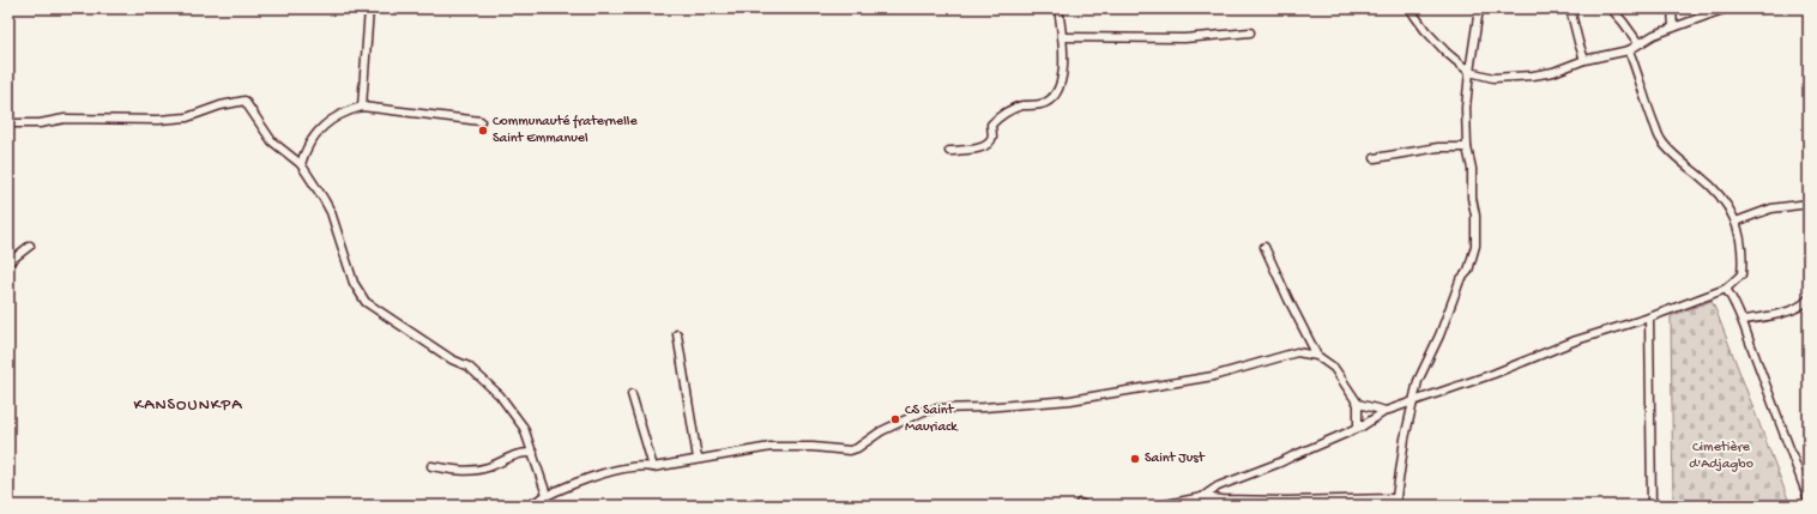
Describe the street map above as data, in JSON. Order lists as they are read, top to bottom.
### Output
{
  "districts": ["KANSOUNKPA"],
  "parks": ["Cimetière d'Adjagbo"],
  "places": ["Communauté fraternelle Saint Emmanuel", "CS Saint Mauriack", "Saint Just"]
}
